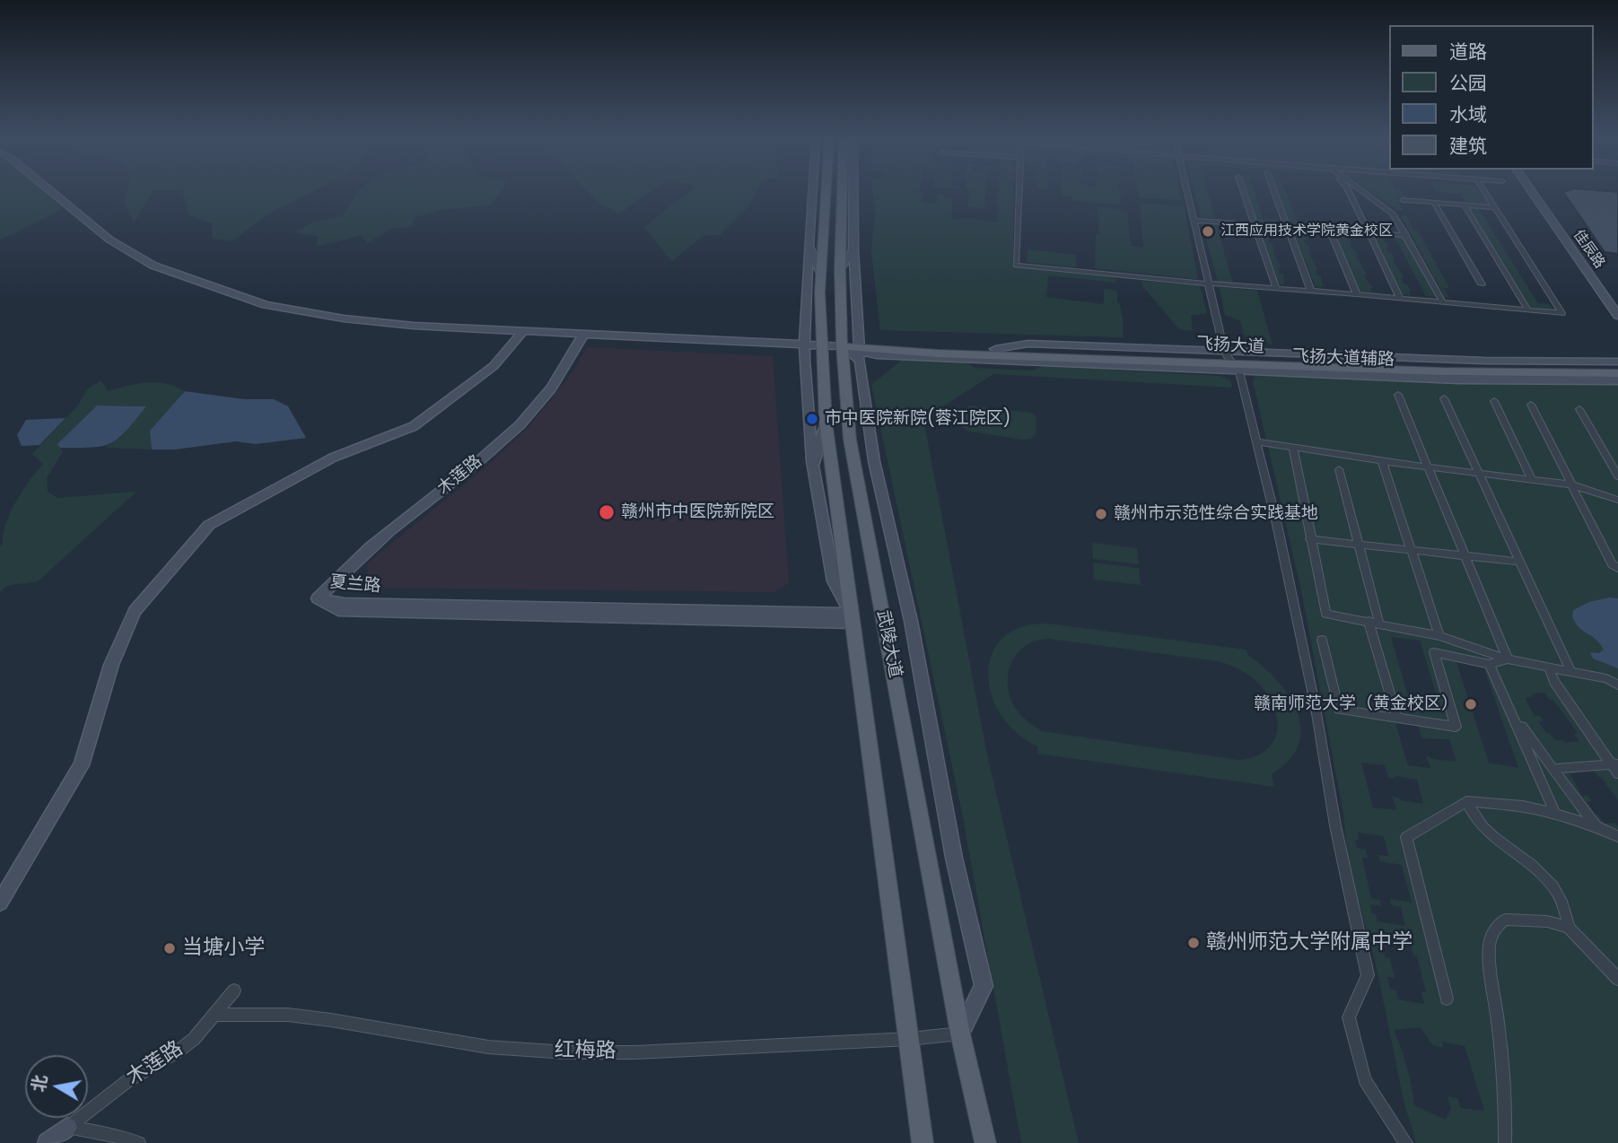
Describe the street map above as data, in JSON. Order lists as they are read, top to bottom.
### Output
{
  "streets": {
    "main road": ["飞扬大道", "武陵大道"],
    "street": [
      "佳辰路",
      "飞扬大道辅路",
      "木莲路",
      "夏兰路",
      "红梅路"
    ]
  },
  "crossings": [
    ["飞扬大道", "飞扬大道辅路"],
    ["飞扬大道", "武陵大道"],
    ["木莲路", "夏兰路"],
    ["木莲路", "红梅路"],
    ["夏兰路", "武陵大道"],
    ["武陵大道", "红梅路"]
  ],
  "places": [
    "江西应用技术学院黄金校区",
    "市中医院新院(蓉江院区)",
    "赣州市中医院新院区",
    "赣州市示范性综合实践基地",
    "赣南师范大学（黄金校区）",
    "赣州师范大学附属中学",
    "当塘小学"
  ],
  "legend": [
    "道路",
    "公园",
    "水域",
    "建筑"
  ],
  "north": "left"
}
